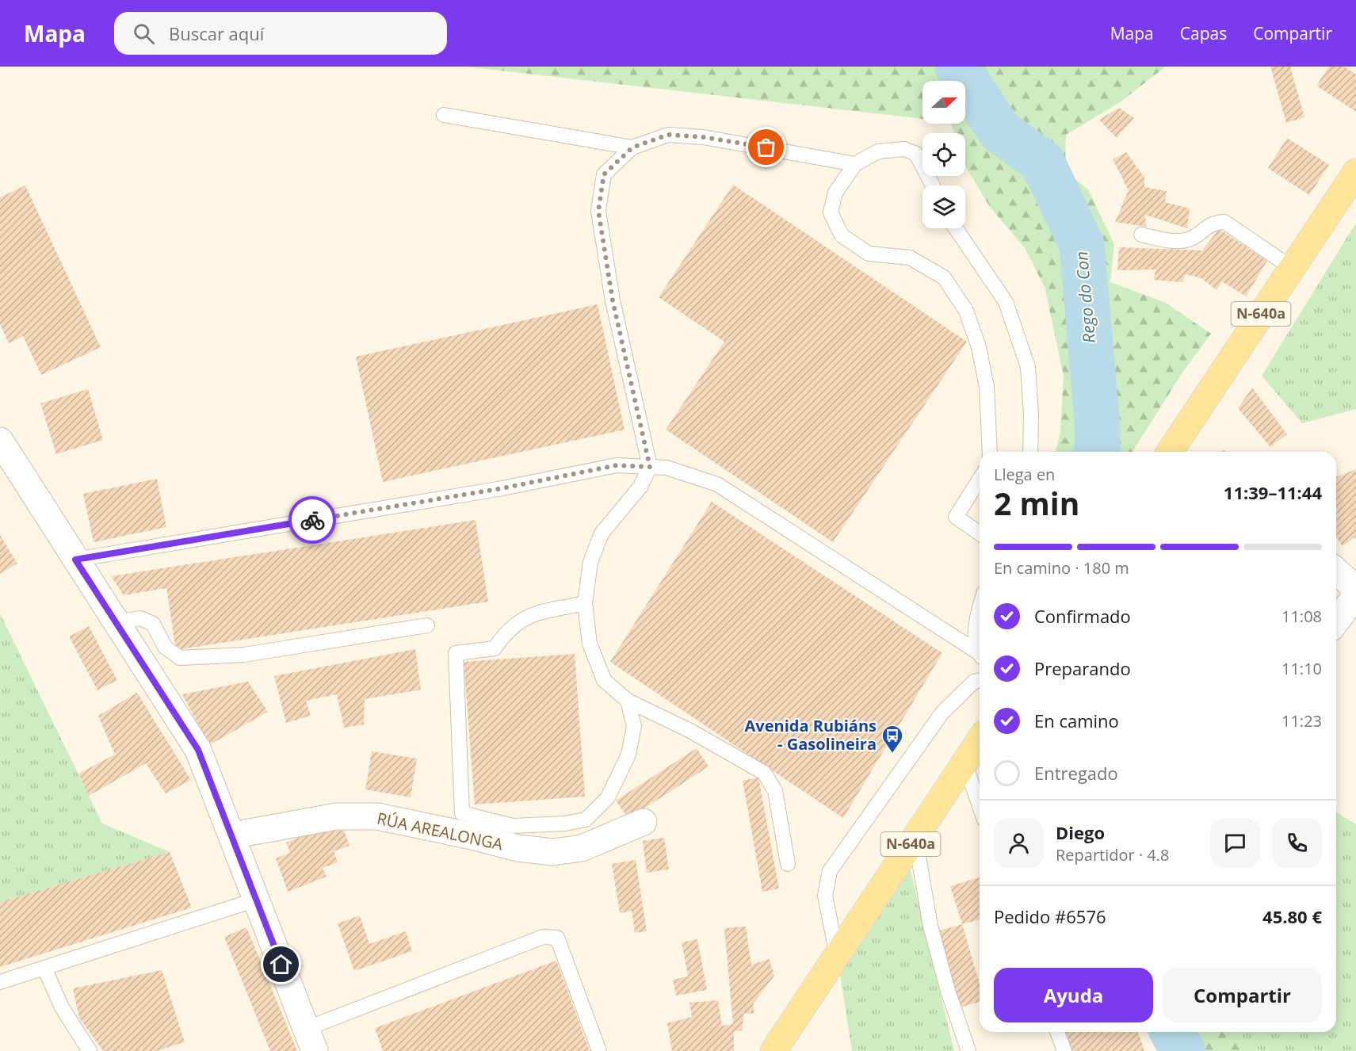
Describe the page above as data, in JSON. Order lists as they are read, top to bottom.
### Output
{
  "streets": {
    "main road": ["N-640a"],
    "street": ["RÚA AREALONGA"]
  },
  "water": ["Rego do Con"],
  "places": {
    "bus stop": ["Avenida Rubiáns - Gasolineira"]
  },
  "north": "right",
  "page": {
    "header": "Mapa",
    "search": "Buscar aquí",
    "nav": ["Mapa", "Capas", "Compartir"],
    "heading": ["2 min", "Llega en", "11:39–11:44"],
    "panel": [
      "Diego",
      "Repartidor · 4.8",
      "Pedido #6576",
      "45.80 €"
    ],
    "bar": "En camino · 180 m",
    "list": [
      ["Confirmado", "11:08"],
      ["Preparando", "11:10"],
      ["En camino", "11:23"],
      "Entregado"
    ],
    "buttons": ["Ayuda", "Compartir"]
  }
}
